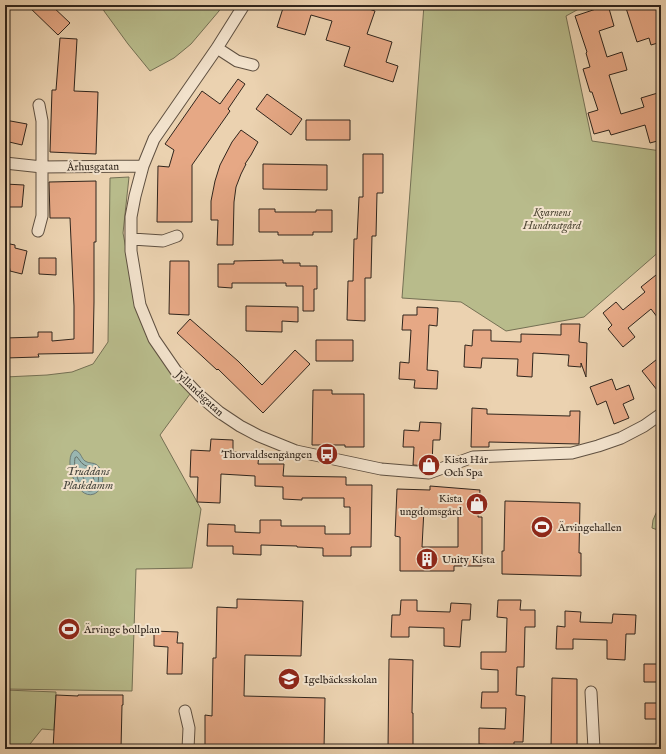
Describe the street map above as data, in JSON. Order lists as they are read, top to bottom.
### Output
{
  "streets": {
    "street": ["Århusgatan", "Jyllandsgatan"]
  },
  "crossings": [
    ["Århusgatan", "Jyllandsgatan"]
  ],
  "water": ["Truddans Plaskdamm"],
  "parks": ["Kvarnens Hundrastgård"],
  "places": {
    "bus stop": ["Thorvaldsengången"],
    "shop": ["Kista Hår Och Spa", "Kista ungdomsgård"],
    "sports": ["Ärvingehallen", "Ärvinge bollplan"],
    "building": ["Unity Kista"],
    "school or university": ["Igelbäcksskolan"]
  }
}
